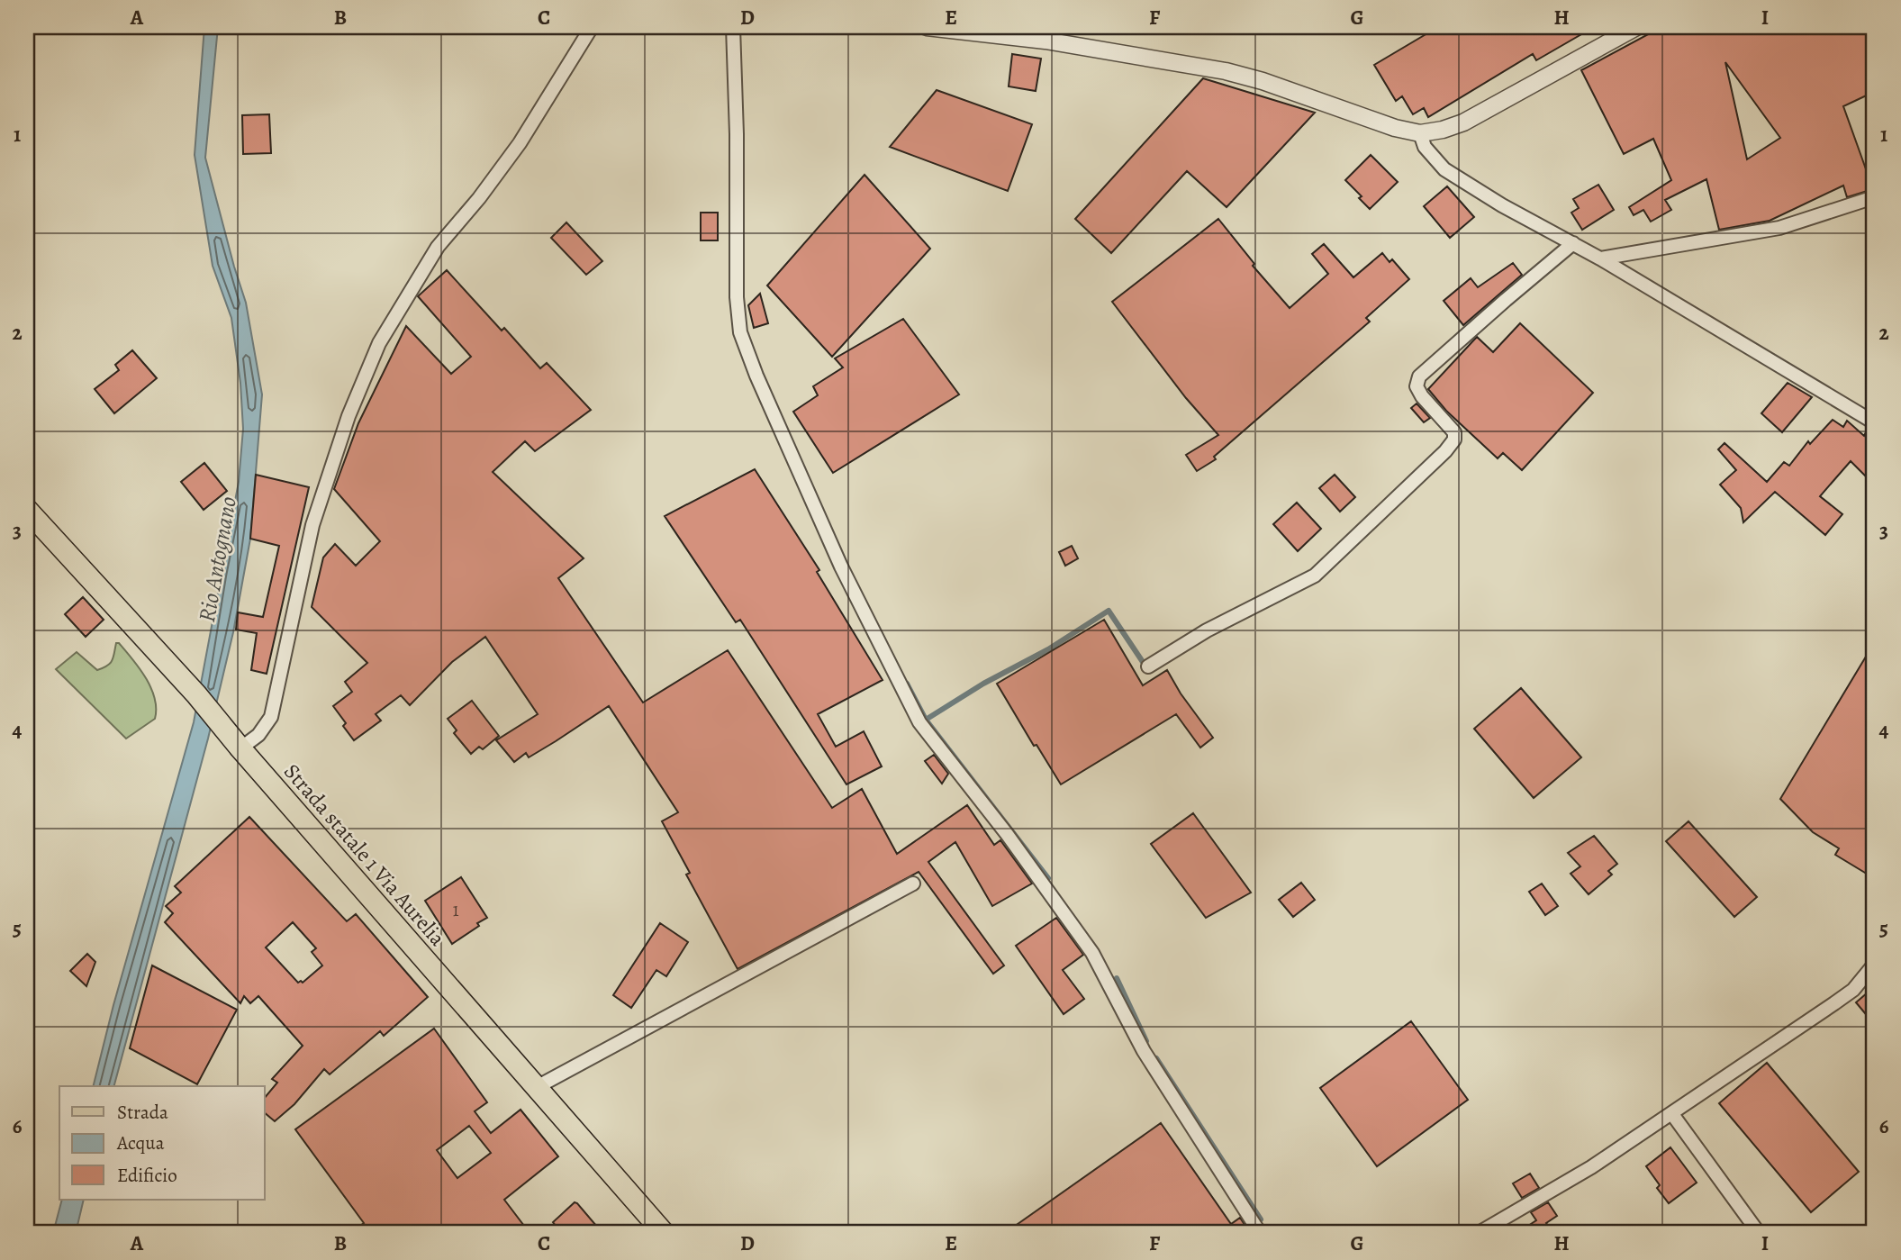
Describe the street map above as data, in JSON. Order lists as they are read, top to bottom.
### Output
{
  "streets": {
    "main road": ["Strada statale 1 Via Aurelia"]
  },
  "water": ["Rio Antognano"],
  "house_numbers": ["1"],
  "legend": ["Strada", "Acqua", "Edificio"],
  "grid": {
    "columns": [
      "A",
      "B",
      "C",
      "D",
      "E",
      "F",
      "G",
      "H",
      "I"
    ],
    "rows": [
      "1",
      "2",
      "3",
      "4",
      "5",
      "6"
    ]
  }
}
